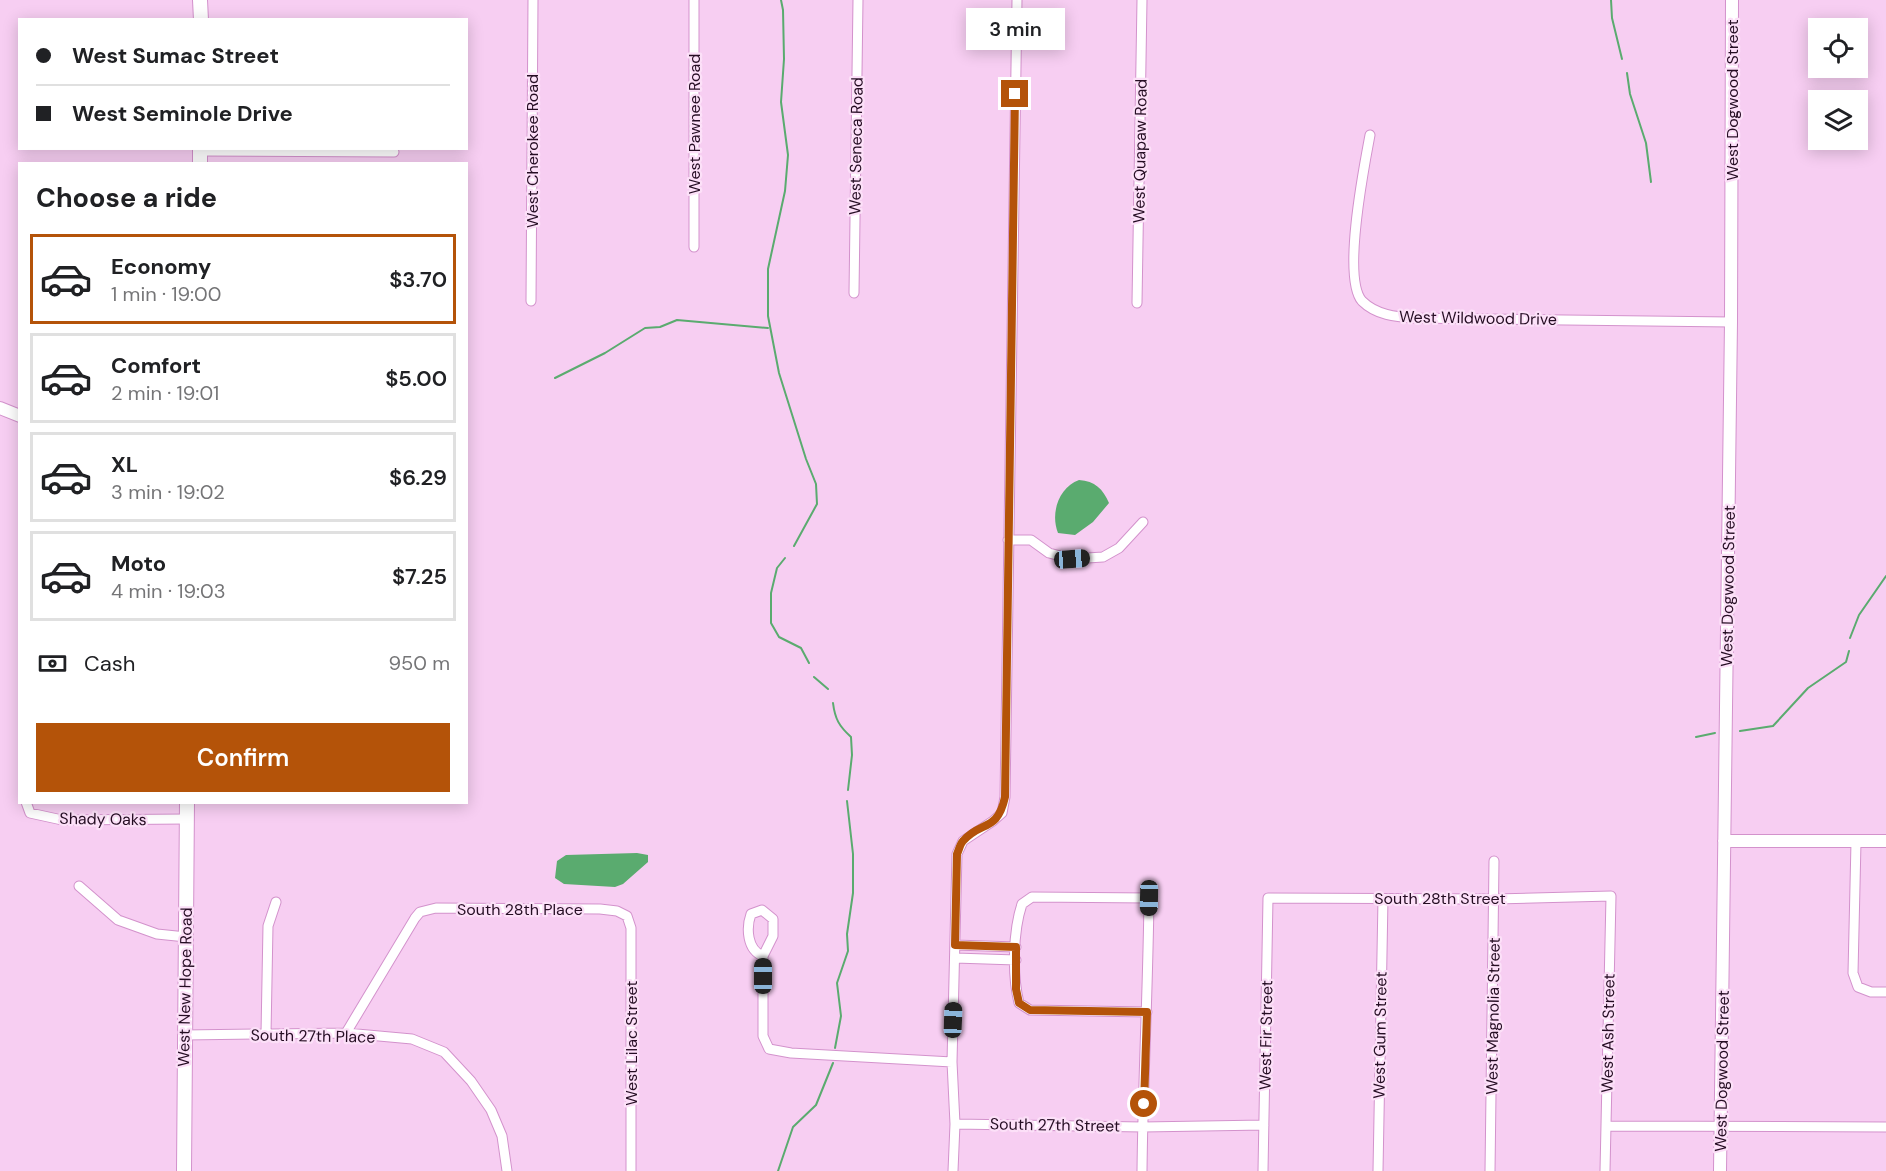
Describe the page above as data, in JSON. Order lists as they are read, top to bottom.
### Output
{
  "streets": {
    "main road": ["West New Hope Road"],
    "street": [
      "West Dogwood Street",
      "West Pawnee Road",
      "West Seneca Road",
      "West Cherokee Road",
      "West Quapaw Road",
      "West Wildwood Drive",
      "Shady Oaks",
      "South 28th Street",
      "South 28th Place",
      "West Magnolia Street",
      "West Ash Street",
      "West Fir Street",
      "West Gum Street",
      "South 27th Place",
      "West Lilac Street",
      "South 27th Street"
    ]
  },
  "crossings": [
    ["West Dogwood Street", "West Wildwood Drive"],
    ["Shady Oaks", "West New Hope Road"],
    ["South 28th Street", "West Magnolia Street"],
    ["South 28th Street", "West Ash Street"],
    ["South 28th Street", "West Fir Street"],
    ["South 28th Street", "West Gum Street"],
    ["South 28th Place", "South 27th Place"],
    ["South 28th Place", "West Lilac Street"],
    ["West New Hope Road", "South 27th Place"],
    ["West Fir Street", "South 27th Street"]
  ],
  "page": {
    "bubble": "3 min",
    "banner": ["West Sumac Street", "West Seminole Drive"],
    "heading": "Choose a ride",
    "list": [
      {
        "name": "Economy",
        "note": "1 min · 19:00",
        "value": "$3.70"
      },
      {
        "name": "Comfort",
        "note": "2 min · 19:01",
        "value": "$5.00"
      },
      {
        "name": "XL",
        "note": "3 min · 19:02",
        "value": "$6.29"
      },
      {
        "name": "Moto",
        "note": "4 min · 19:03",
        "value": "$7.25"
      }
    ],
    "pay": ["Cash", "950 m"],
    "buttons": "Confirm"
  }
}
